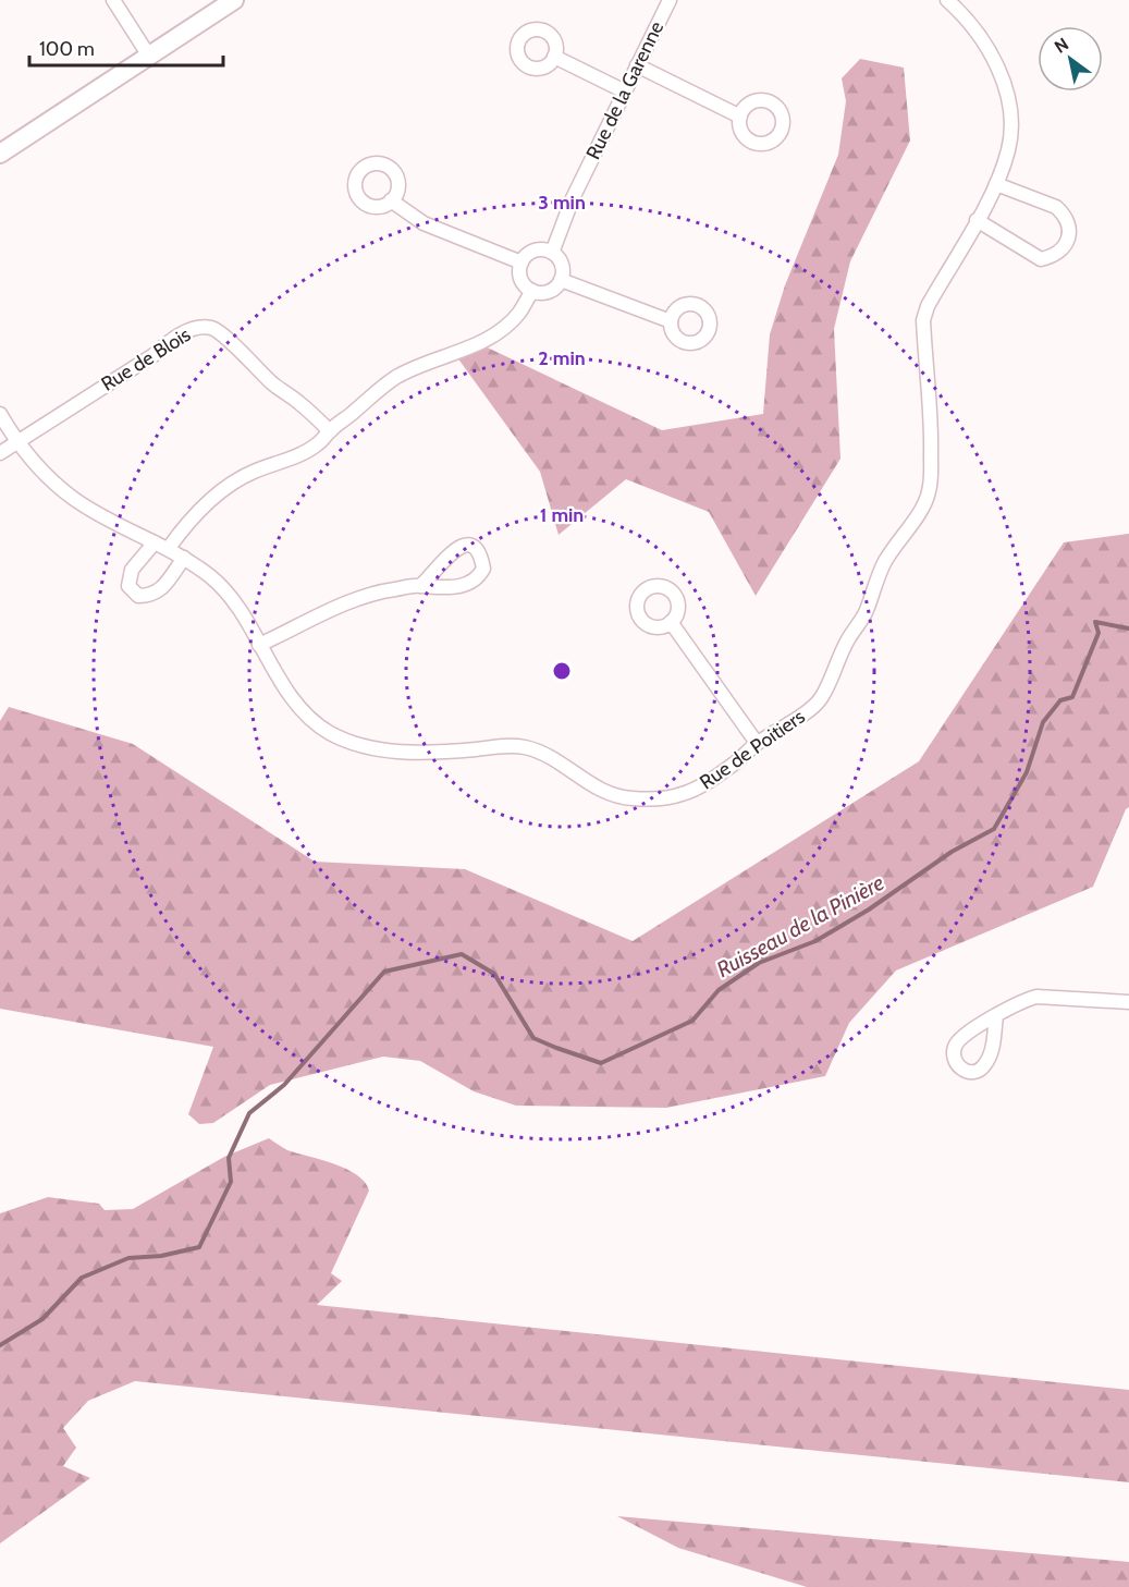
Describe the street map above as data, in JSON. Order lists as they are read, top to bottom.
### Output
{
  "streets": {
    "street": ["Rue de la Garenne", "Rue de Blois", "Rue de Poitiers"]
  },
  "crossings": [
    ["Rue de Blois", "Rue de Poitiers"]
  ],
  "water": ["Ruisseau de la Pinière"],
  "scale_bar": "100 m",
  "north": "top left",
  "rings": ["3 min", "2 min", "1 min"]
}
